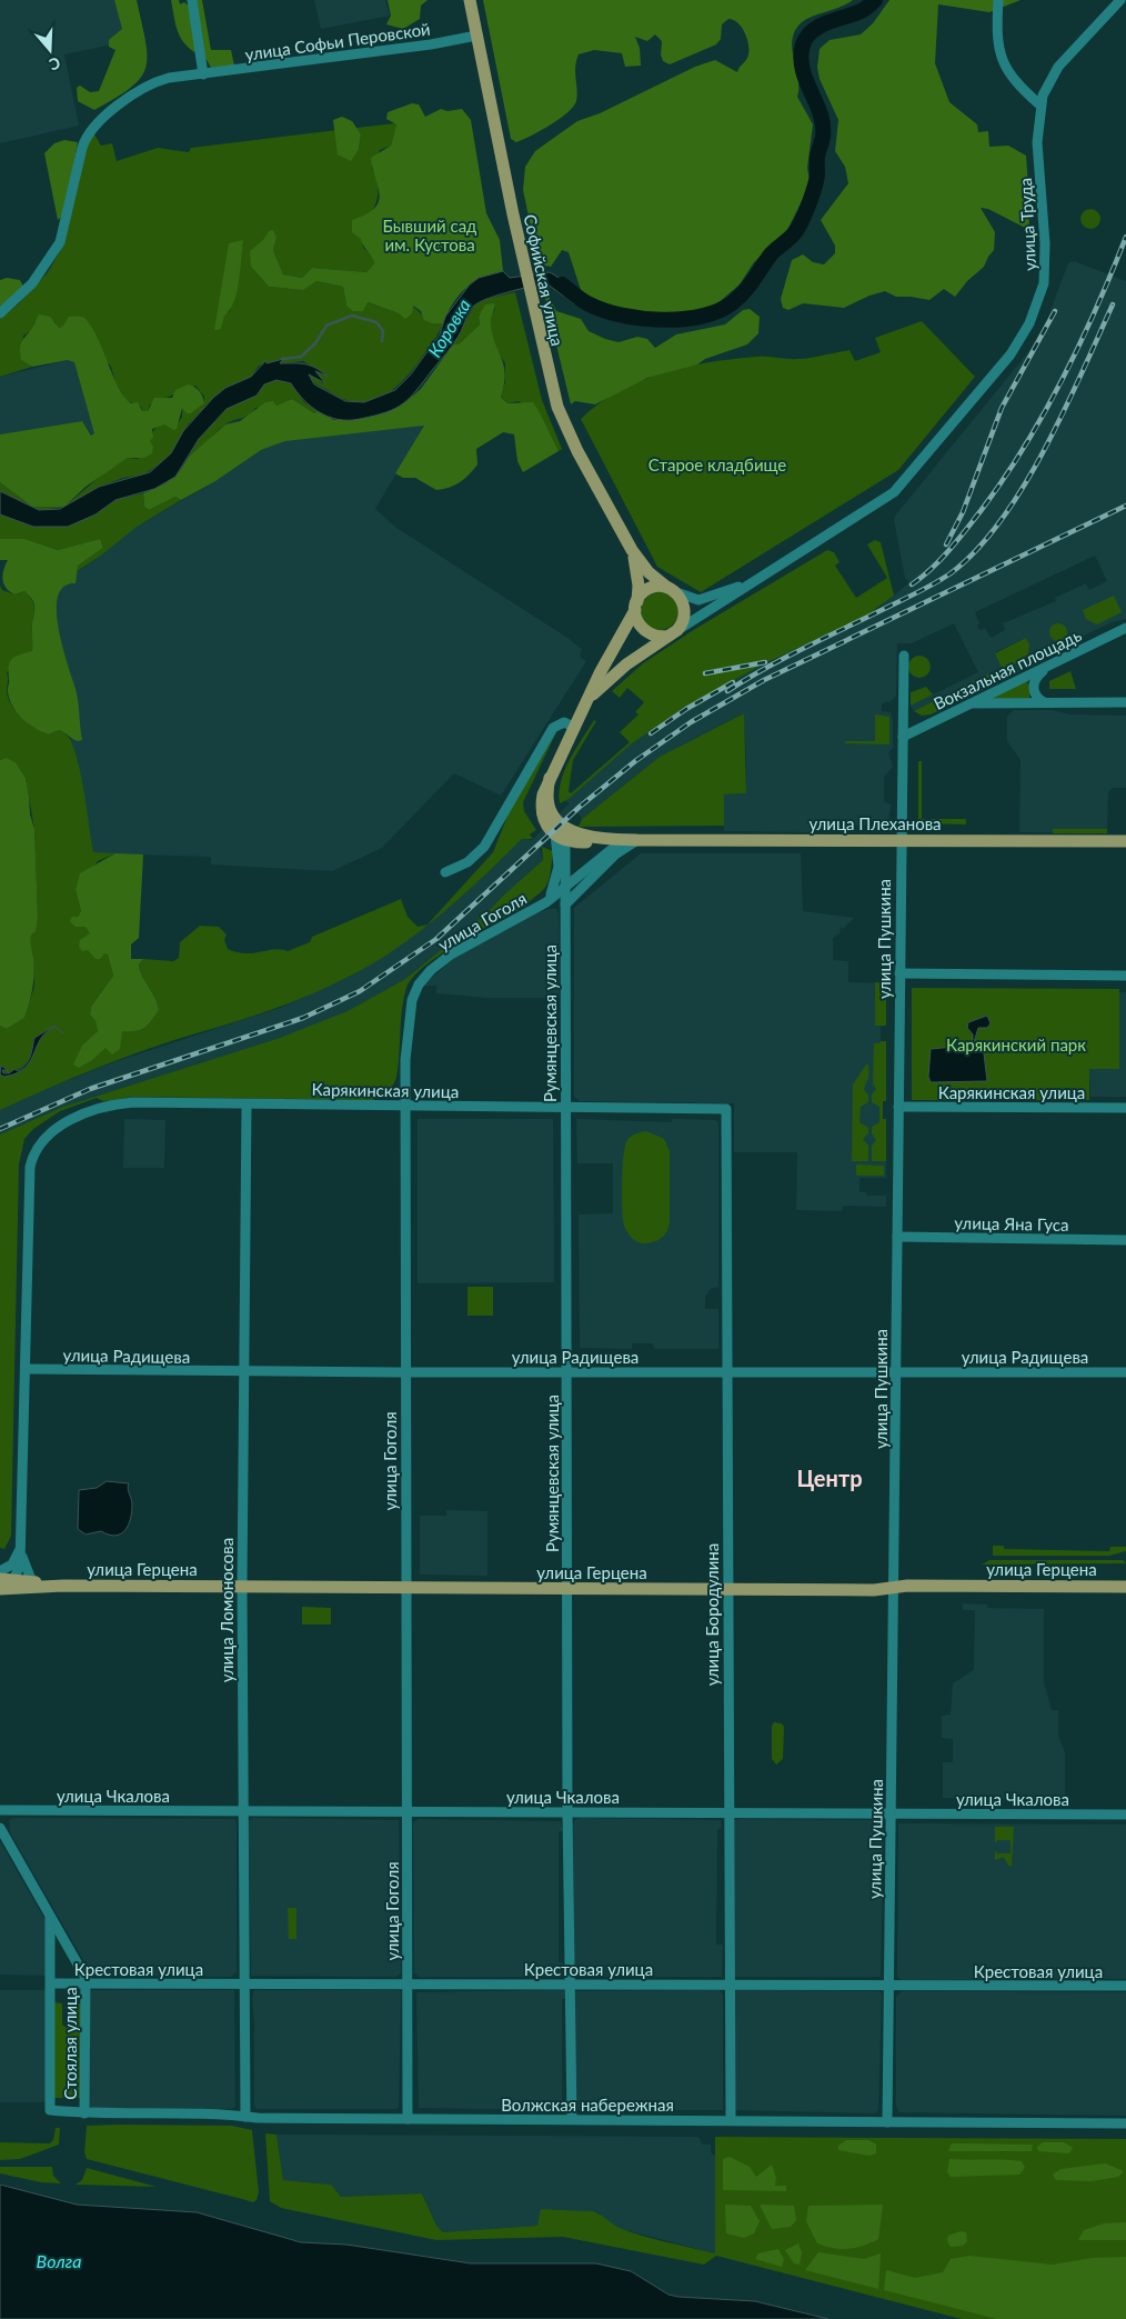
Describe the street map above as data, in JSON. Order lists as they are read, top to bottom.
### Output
{
  "streets": {
    "main road": ["Софийская улица", "улица Плеханова", "улица Герцена"],
    "street": [
      "улица Софьи Перовской",
      "улица Труда",
      "Вокзальная площадь",
      "улица Гоголя",
      "улица Пушкина",
      "Румянцевская улица",
      "Карякинская улица",
      "улица Яна Гуса",
      "улица Радищева",
      "улица Ломоносова",
      "улица Бородулина",
      "улица Чкалова",
      "Крестовая улица",
      "Стоялая улица",
      "Волжская набережная"
    ]
  },
  "crossings": [
    ["улица Софьи Перовской", "Софийская улица"],
    ["Вокзальная площадь", "улица Пушкина"],
    ["улица Плеханова", "улица Гоголя"],
    ["улица Плеханова", "улица Пушкина"],
    ["улица Плеханова", "Румянцевская улица"],
    ["улица Гоголя", "Румянцевская улица"],
    ["улица Гоголя", "Карякинская улица"],
    ["улица Гоголя", "улица Радищева"],
    ["улица Гоголя", "улица Герцена"],
    ["улица Гоголя", "улица Чкалова"],
    ["улица Гоголя", "Крестовая улица"],
    ["улица Гоголя", "Волжская набережная"],
    ["улица Пушкина", "Карякинская улица"],
    ["улица Пушкина", "улица Яна Гуса"],
    ["улица Пушкина", "улица Радищева"],
    ["улица Пушкина", "улица Герцена"],
    ["улица Пушкина", "улица Чкалова"],
    ["улица Пушкина", "Крестовая улица"],
    ["улица Пушкина", "Волжская набережная"],
    ["Румянцевская улица", "Карякинская улица"],
    ["Румянцевская улица", "улица Радищева"],
    ["Румянцевская улица", "улица Герцена"],
    ["Румянцевская улица", "улица Чкалова"],
    ["Румянцевская улица", "Крестовая улица"],
    ["Румянцевская улица", "Волжская набережная"],
    ["Карякинская улица", "улица Радищева"],
    ["Карякинская улица", "улица Ломоносова"],
    ["Карякинская улица", "улица Бородулина"],
    ["улица Радищева", "улица Ломоносова"],
    ["улица Радищева", "улица Бородулина"],
    ["улица Герцена", "улица Ломоносова"],
    ["улица Герцена", "улица Бородулина"],
    ["улица Ломоносова", "улица Чкалова"],
    ["улица Ломоносова", "Крестовая улица"],
    ["улица Ломоносова", "Волжская набережная"],
    ["улица Бородулина", "улица Чкалова"],
    ["улица Бородулина", "Крестовая улица"],
    ["улица Бородулина", "Волжская набережная"],
    ["Крестовая улица", "Стоялая улица"],
    ["Стоялая улица", "Волжская набережная"]
  ],
  "districts": ["Центр"],
  "water": ["Коровка", "Волга"],
  "parks": ["Бывший сад им. Кустова", "Старое кладбище", "Карякинский парк"],
  "north": "bottom"
}
